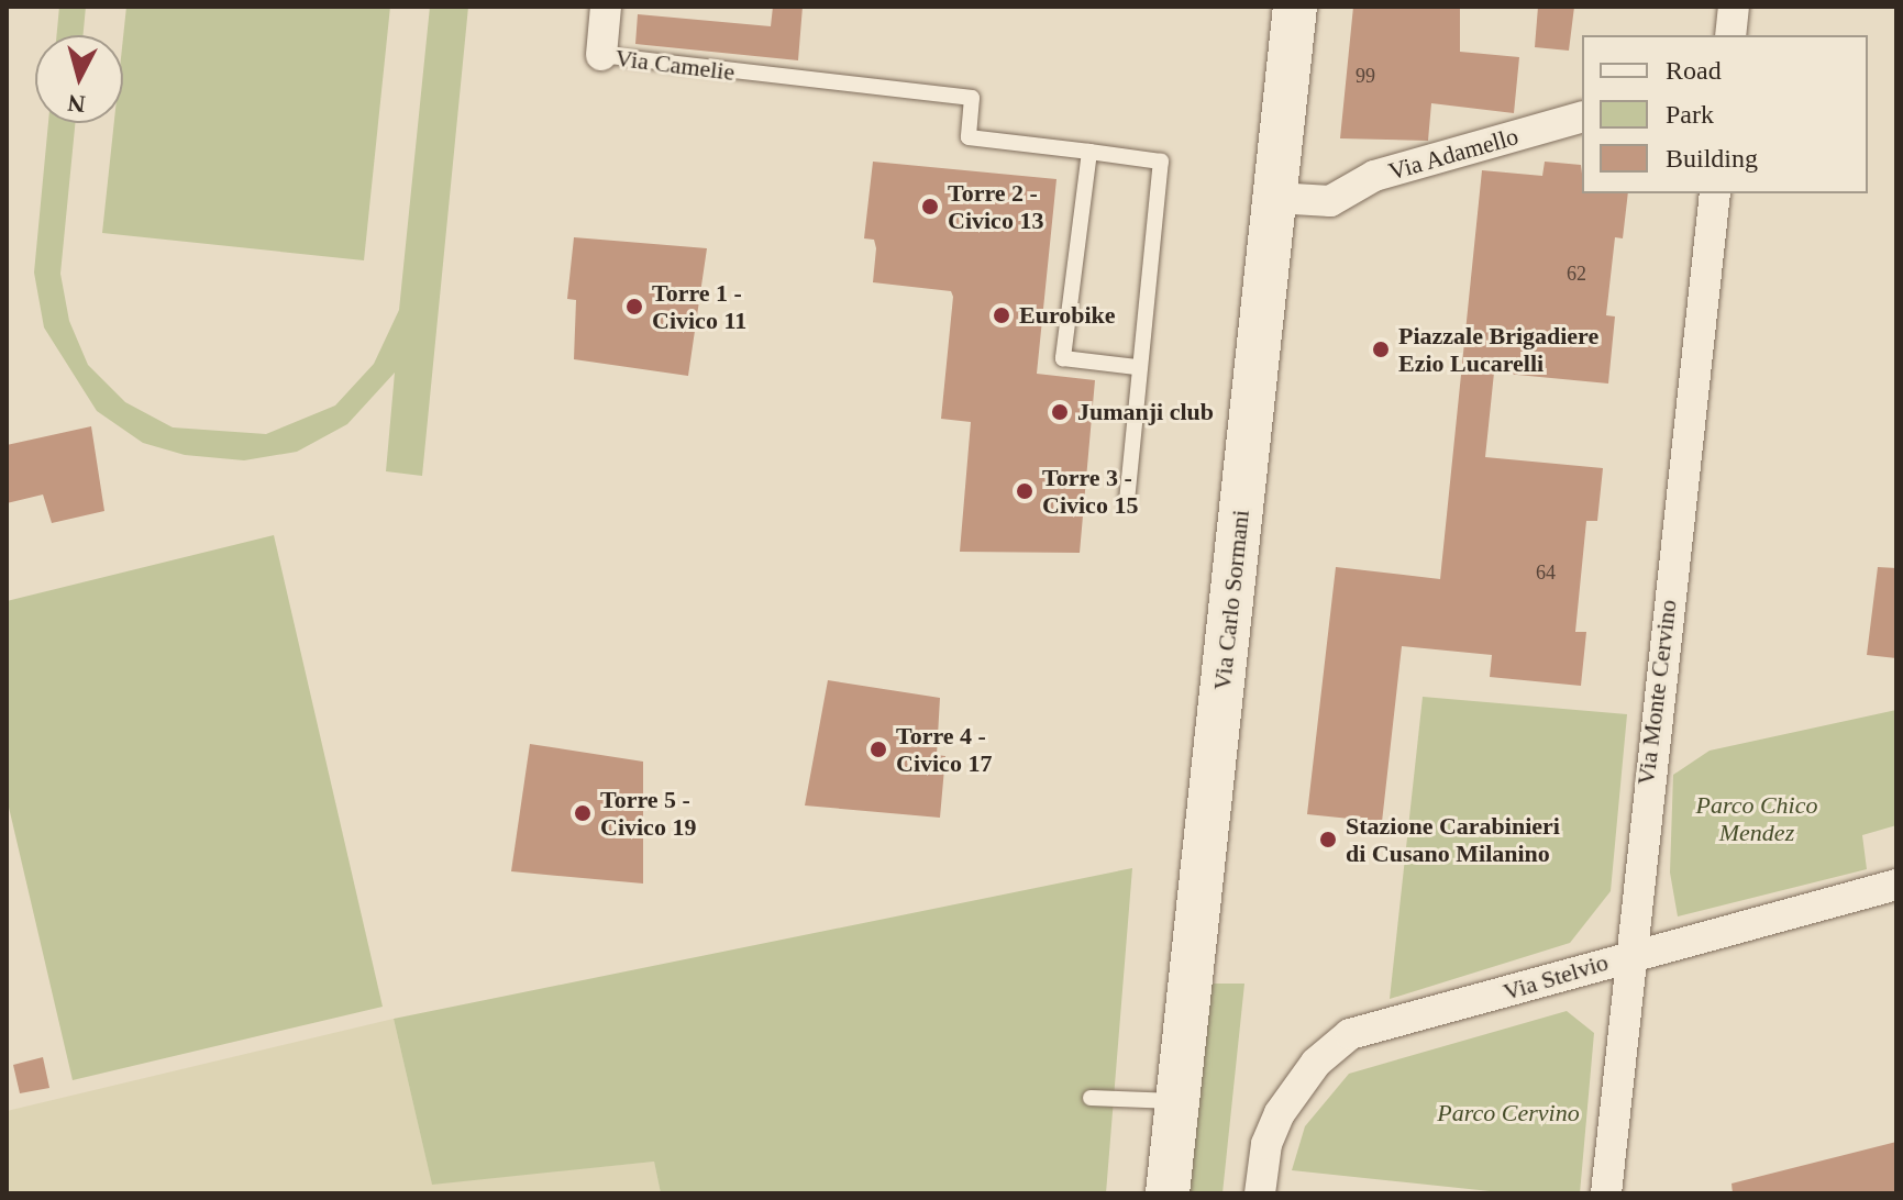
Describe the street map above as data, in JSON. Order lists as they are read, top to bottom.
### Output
{
  "streets": {
    "main road": ["Via Carlo Sormani"],
    "street": [
      "Via Camelie",
      "Via Adamello",
      "Via Monte Cervino",
      "Via Stelvio"
    ]
  },
  "crossings": [
    ["Via Adamello", "Via Carlo Sormani"],
    ["Via Monte Cervino", "Via Stelvio"]
  ],
  "parks": ["Parco Chico Mendez", "Parco Cervino"],
  "places": [
    "Torre 2 - Civico 13",
    "Torre 1 - Civico 11",
    "Eurobike",
    "Piazzale Brigadiere Ezio Lucarelli",
    "Jumanji club",
    "Torre 3 - Civico 15",
    "Torre 4 - Civico 17",
    "Torre 5 - Civico 19",
    "Stazione Carabinieri di Cusano Milanino"
  ],
  "house_numbers": ["99", "62", "64"],
  "legend": ["Road", "Park", "Building"],
  "north": "bottom"
}
